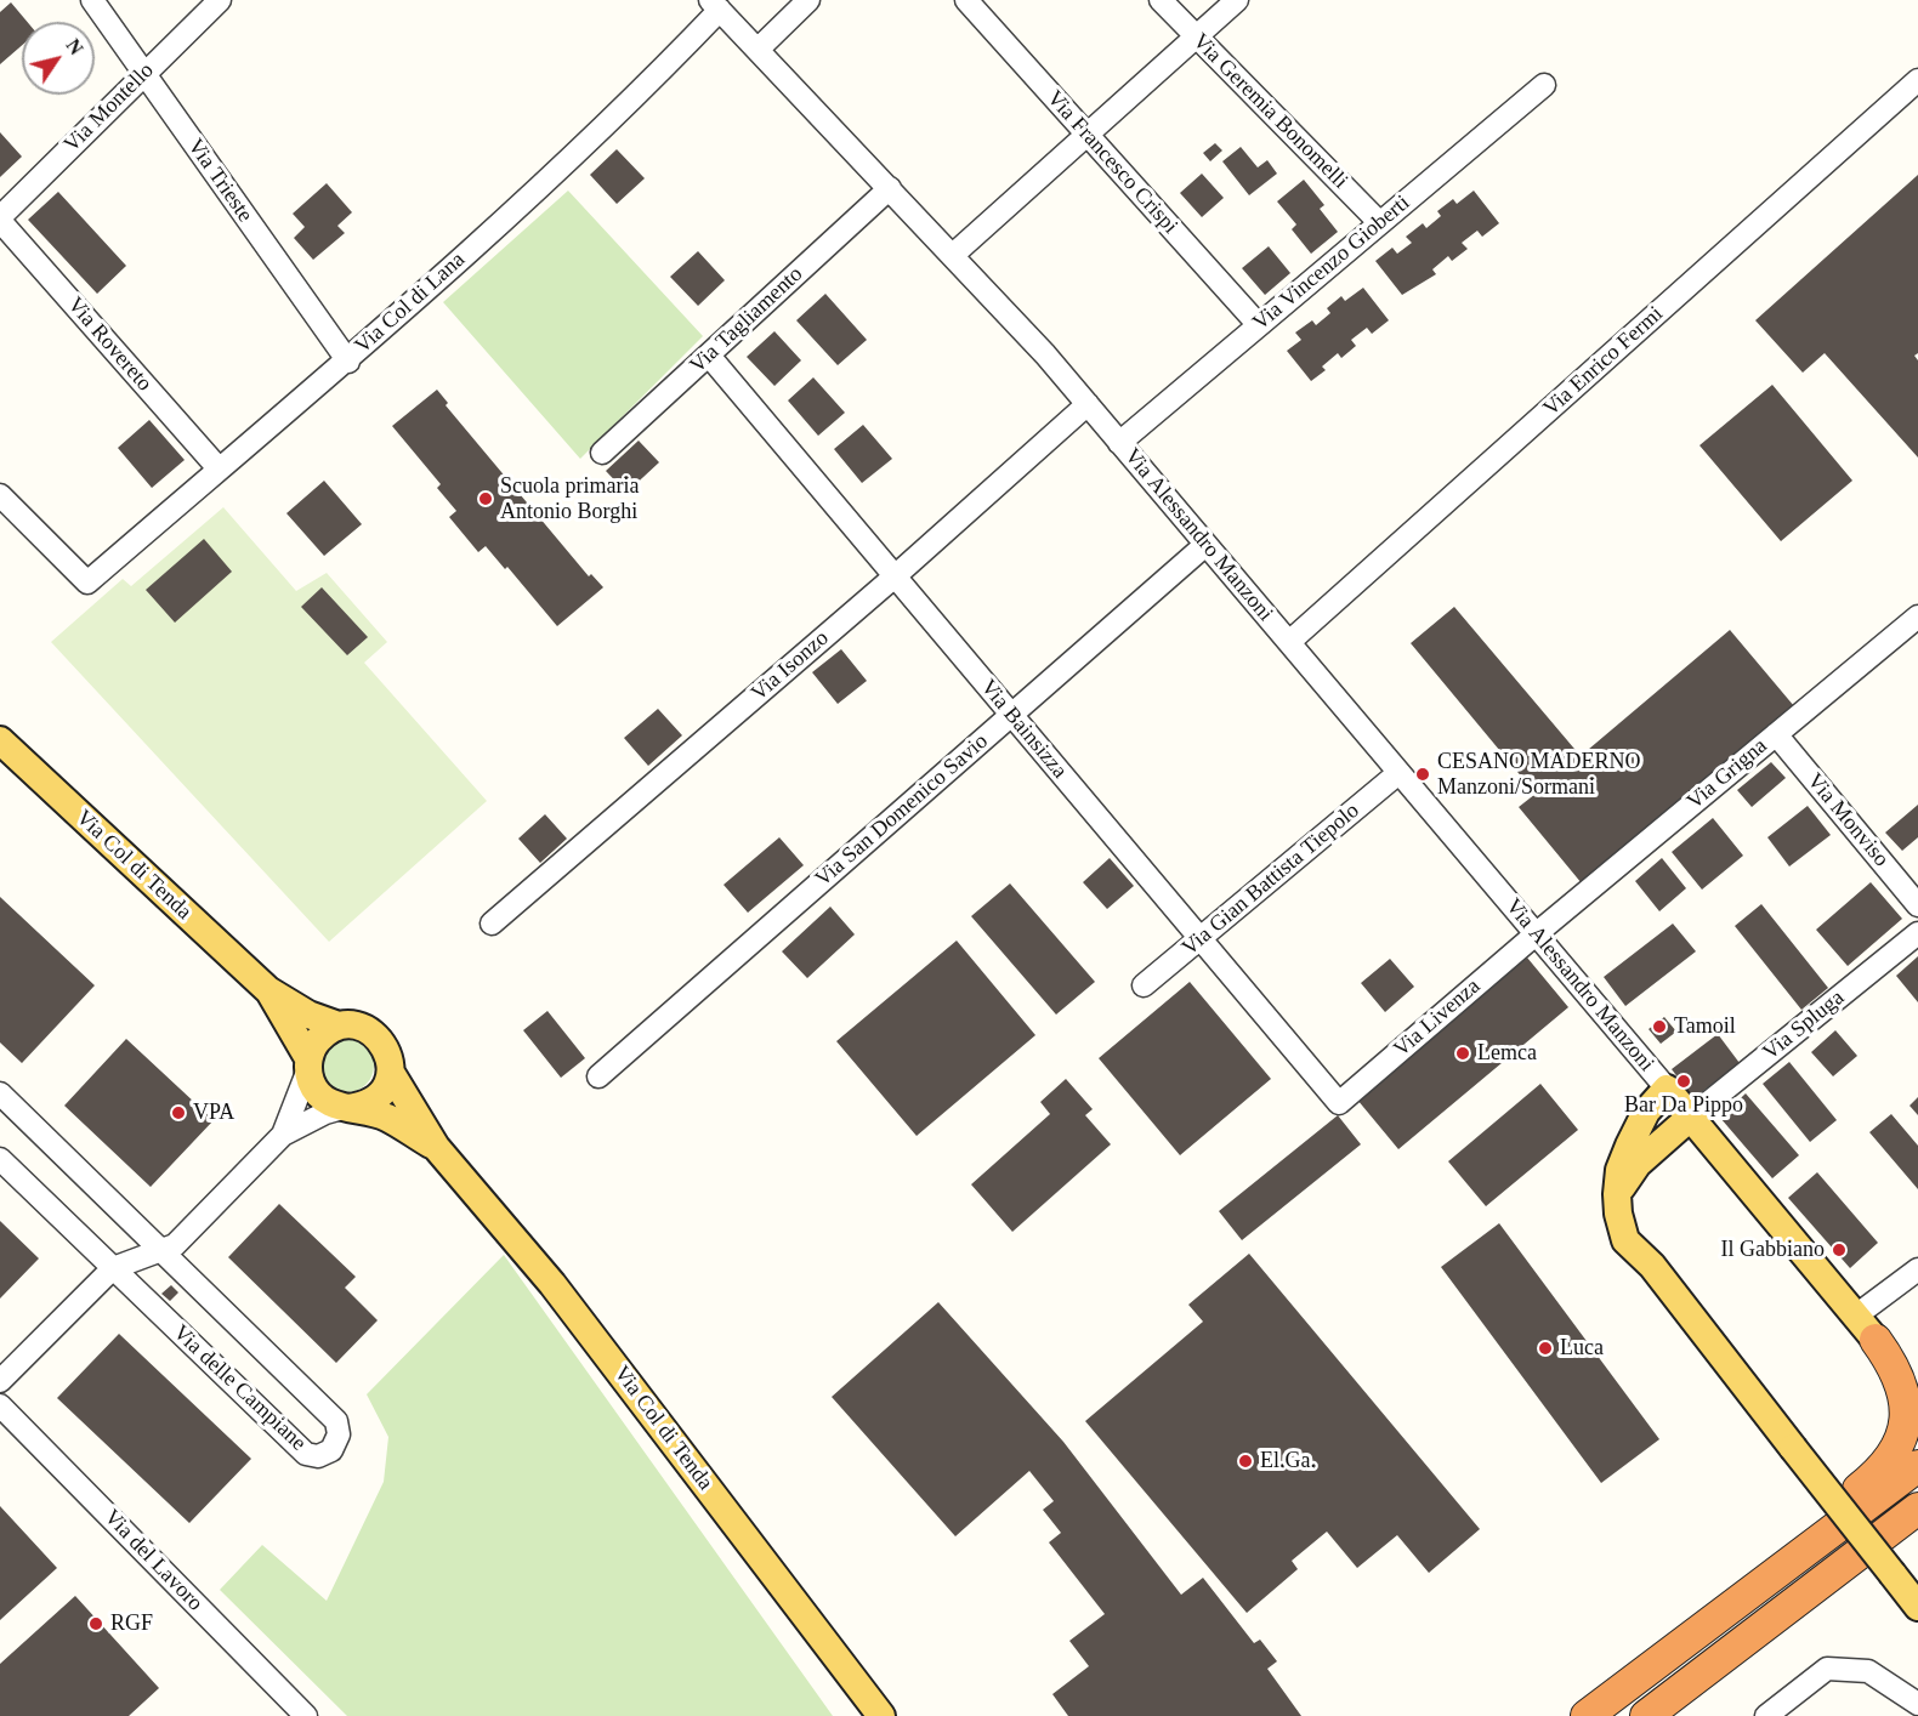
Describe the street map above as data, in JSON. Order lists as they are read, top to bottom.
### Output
{
  "streets": {
    "main road": ["Via Alessandro Manzoni", "Via Col di Tenda"],
    "street": [
      "Via Montello",
      "Via Geremia Bonomelli",
      "Via Francesco Crispi",
      "Via Trieste",
      "Via Vincenzo Gioberti",
      "Via Col di Lana",
      "Via Tagliamento",
      "Via Rovereto",
      "Via Enrico Fermi",
      "Via Isonzo",
      "Via Bainsizza",
      "Via Grigna",
      "Via San Domenico Savio",
      "Via Monviso",
      "Via Gian Battista Tiepolo",
      "Via Livenza",
      "Via Spluga",
      "Via delle Campiane",
      "Via del Lavoro"
    ]
  },
  "crossings": [
    ["Via Montello", "Via Trieste"],
    ["Via Montello", "Via Rovereto"],
    ["Via Geremia Bonomelli", "Via Vincenzo Gioberti"],
    ["Via Francesco Crispi", "Via Vincenzo Gioberti"],
    ["Via Trieste", "Via Col di Lana"],
    ["Via Vincenzo Gioberti", "Via Alessandro Manzoni"],
    ["Via Col di Lana", "Via Rovereto"],
    ["Via Col di Lana", "Via Alessandro Manzoni"],
    ["Via Tagliamento", "Via Alessandro Manzoni"],
    ["Via Tagliamento", "Via Bainsizza"],
    ["Via Enrico Fermi", "Via Alessandro Manzoni"],
    ["Via Alessandro Manzoni", "Via Isonzo"],
    ["Via Alessandro Manzoni", "Via Grigna"],
    ["Via Alessandro Manzoni", "Via San Domenico Savio"],
    ["Via Alessandro Manzoni", "Via Gian Battista Tiepolo"],
    ["Via Alessandro Manzoni", "Via Livenza"],
    ["Via Alessandro Manzoni", "Via Spluga"],
    ["Via Isonzo", "Via Bainsizza"],
    ["Via Bainsizza", "Via San Domenico Savio"],
    ["Via Bainsizza", "Via Gian Battista Tiepolo"],
    ["Via Bainsizza", "Via Livenza"],
    ["Via Grigna", "Via Monviso"],
    ["Via Grigna", "Via Livenza"]
  ],
  "places": [
    "Scuola primaria Antonio Borghi",
    "CESANO MADERNO Manzoni/Sormani",
    "Tamoil",
    "Lemca",
    "Bar Da Pippo",
    "VPA",
    "Il Gabbiano",
    "Luca",
    "El.Ga.",
    "RGF"
  ],
  "north": "top right"
}
